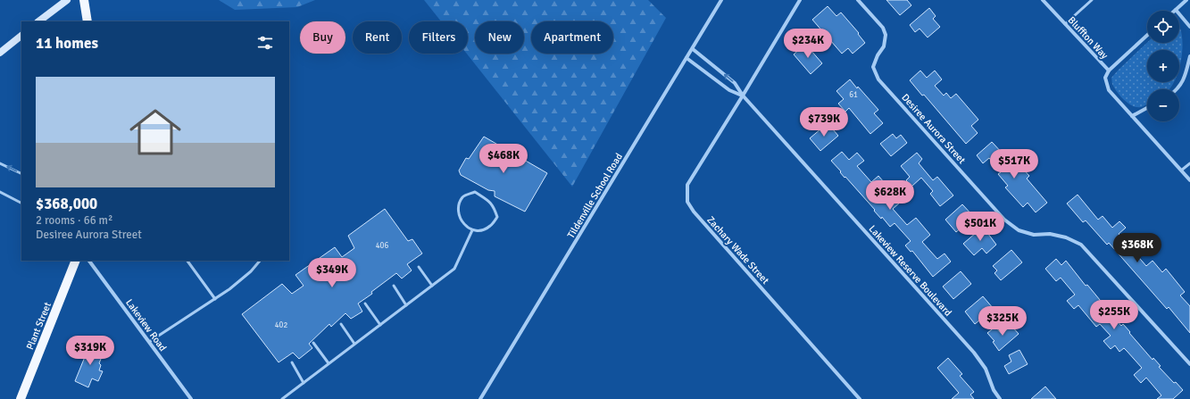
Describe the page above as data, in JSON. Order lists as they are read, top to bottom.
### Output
{
  "streets": {
    "main road": ["Plant Street"],
    "street": [
      "Bluffton Way",
      "Desiree Aurora Street",
      "Tildenville School Road",
      "Zachary Wade Street",
      "Lakeview Reserve Boulevard",
      "Lakeview Road"
    ]
  },
  "crossings": [
    ["Tildenville School Road", "Lakeview Reserve Boulevard"],
    ["Zachary Wade Street", "Lakeview Reserve Boulevard"]
  ],
  "house_numbers": ["61", "406", "402"],
  "page": {
    "map_buttons": ["+", "−"],
    "chip": [
      "Buy",
      "Rent",
      "Filters",
      "New",
      "Apartment"
    ],
    "heading": "11 homes",
    "price": [
      "$234K",
      "$739K",
      "$468K",
      "$517K",
      "$628K",
      "$501K",
      "$368K",
      "$349K",
      "$255K",
      "$325K",
      "$319K"
    ],
    "list": [
      {
        "name": "$368,000",
        "note": "2 rooms · 66 m² · Desiree Aurora Street"
      }
    ]
  }
}
